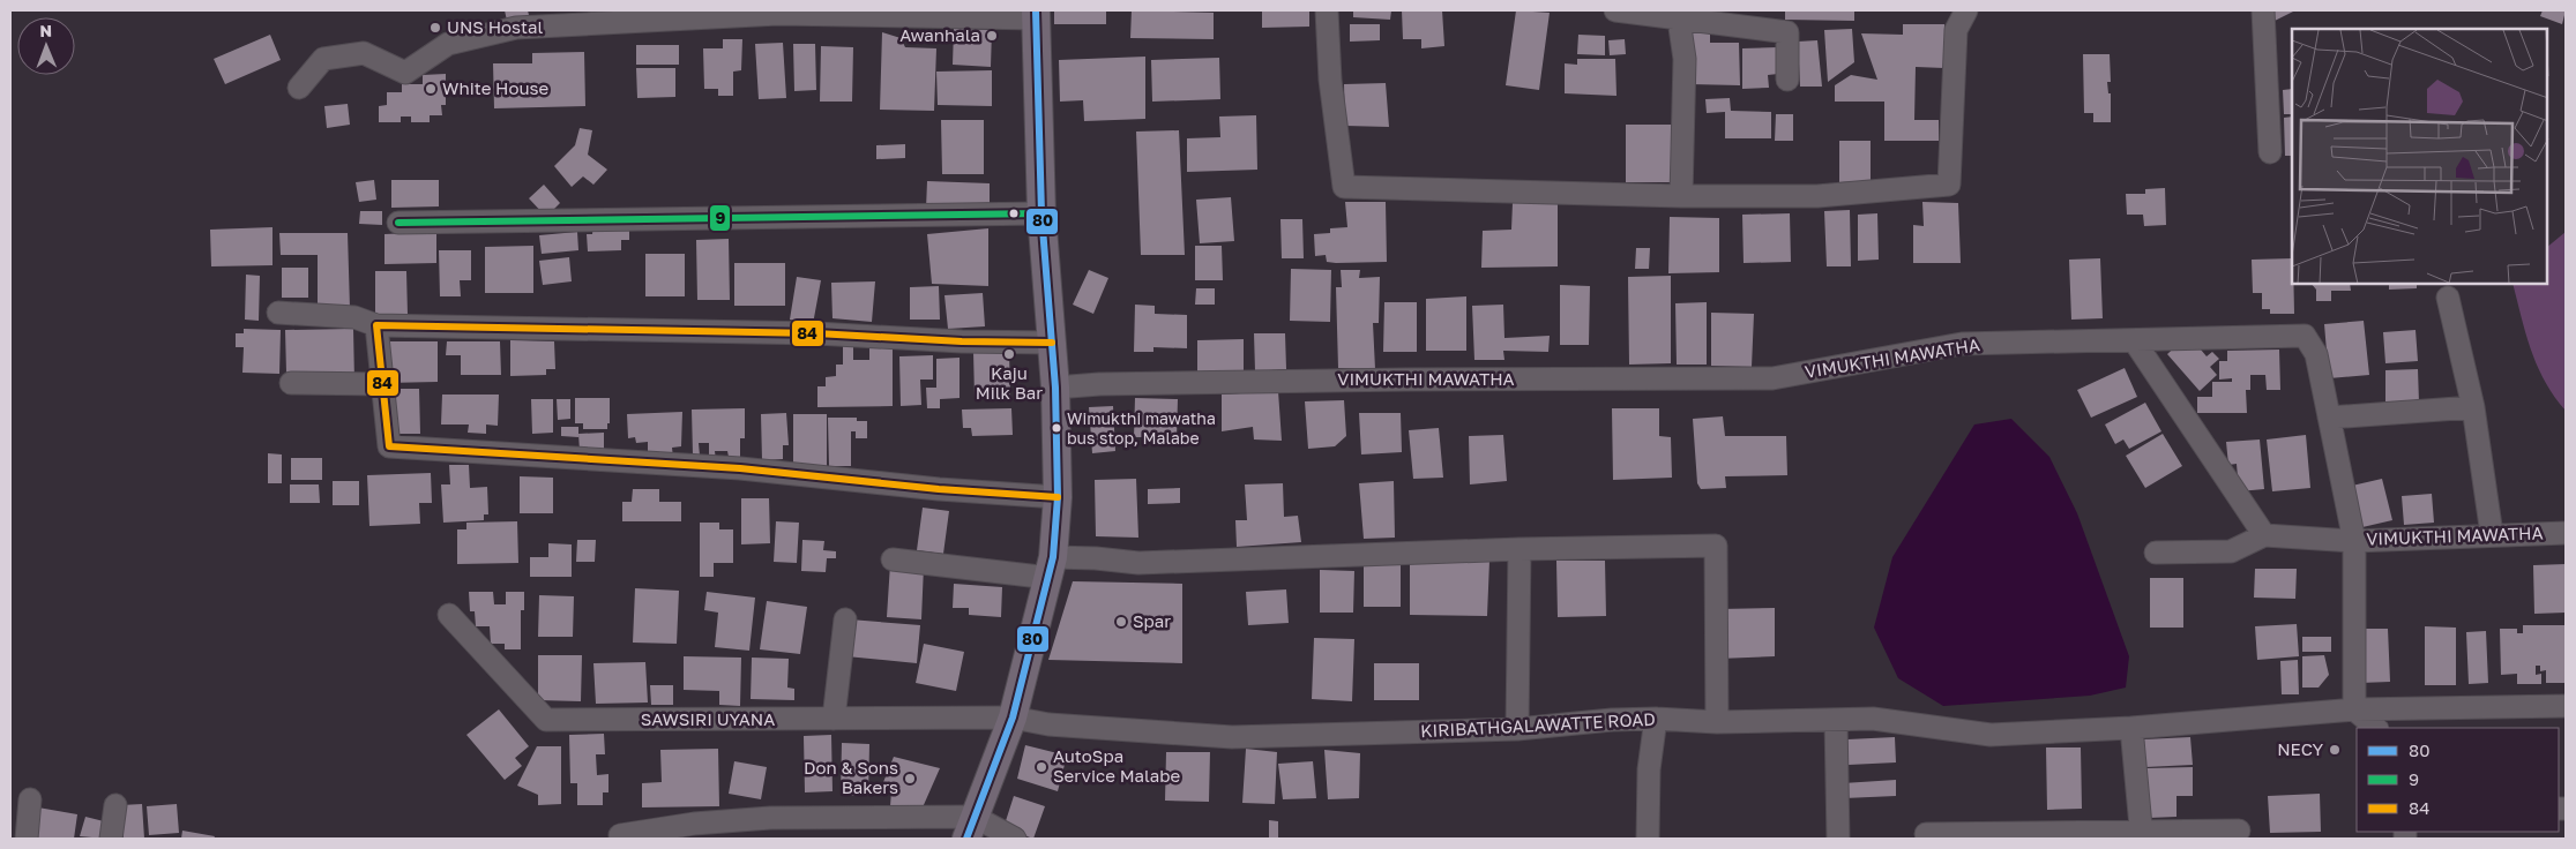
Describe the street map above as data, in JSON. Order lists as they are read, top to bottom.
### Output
{
  "streets": {
    "street": ["VIMUKTHI MAWATHA", "SAWSIRI UYANA", "KIRIBATHGALAWATTE ROAD"]
  },
  "crossings": [
    ["SAWSIRI UYANA", "KIRIBATHGALAWATTE ROAD"]
  ],
  "places": [
    "UNS Hostal",
    "Awanhala",
    "White House",
    "Kaju Milk Bar",
    "Wimukthi mawatha bus stop, Malabe",
    "Spar",
    "NECY",
    "AutoSpa Service Malabe",
    "Don & Sons Bakers"
  ],
  "lines": ["transit line 80", "transit line 9", "transit line 84"],
  "legend": ["80", "9", "84"],
  "north": "top"
}
